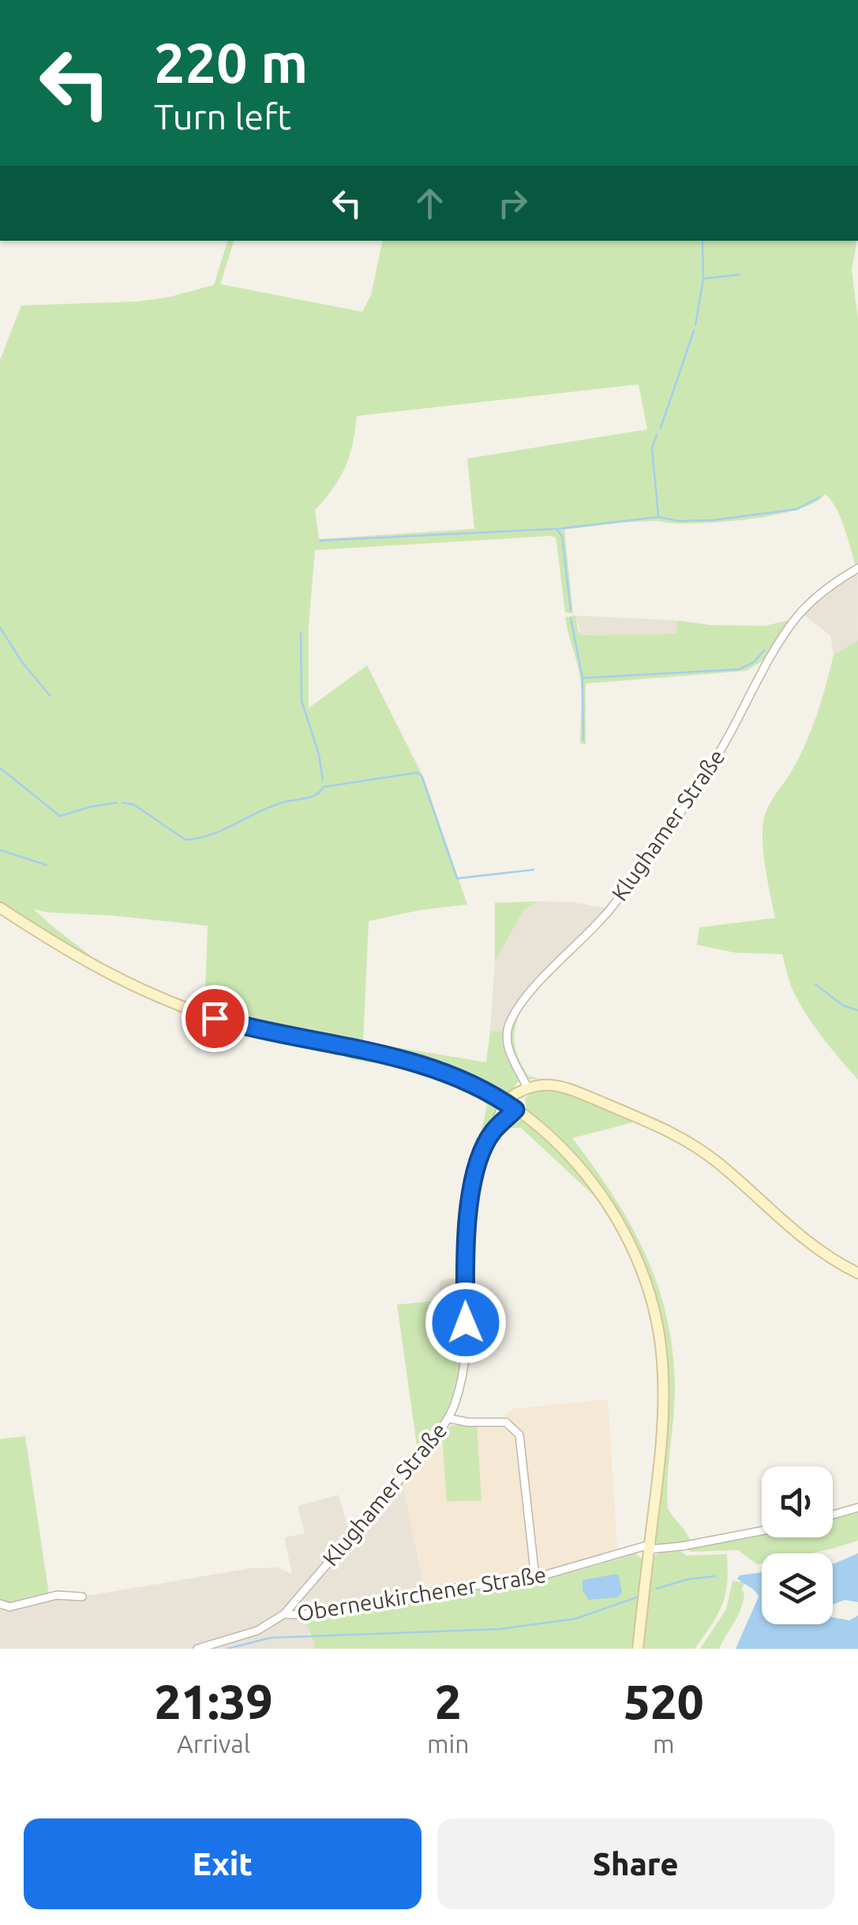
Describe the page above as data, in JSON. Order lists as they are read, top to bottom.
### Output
{
  "streets": {
    "street": ["Klughamer Straße", "Oberneukirchener Straße"]
  },
  "crossings": [
    ["Klughamer Straße", "Oberneukirchener Straße"]
  ],
  "page": {
    "turn": ["220 m", "Turn left"],
    "eta": [
      "21:39",
      "Arrival",
      "2",
      "min",
      "520",
      "m"
    ],
    "buttons": ["Exit", "Share"]
  }
}
